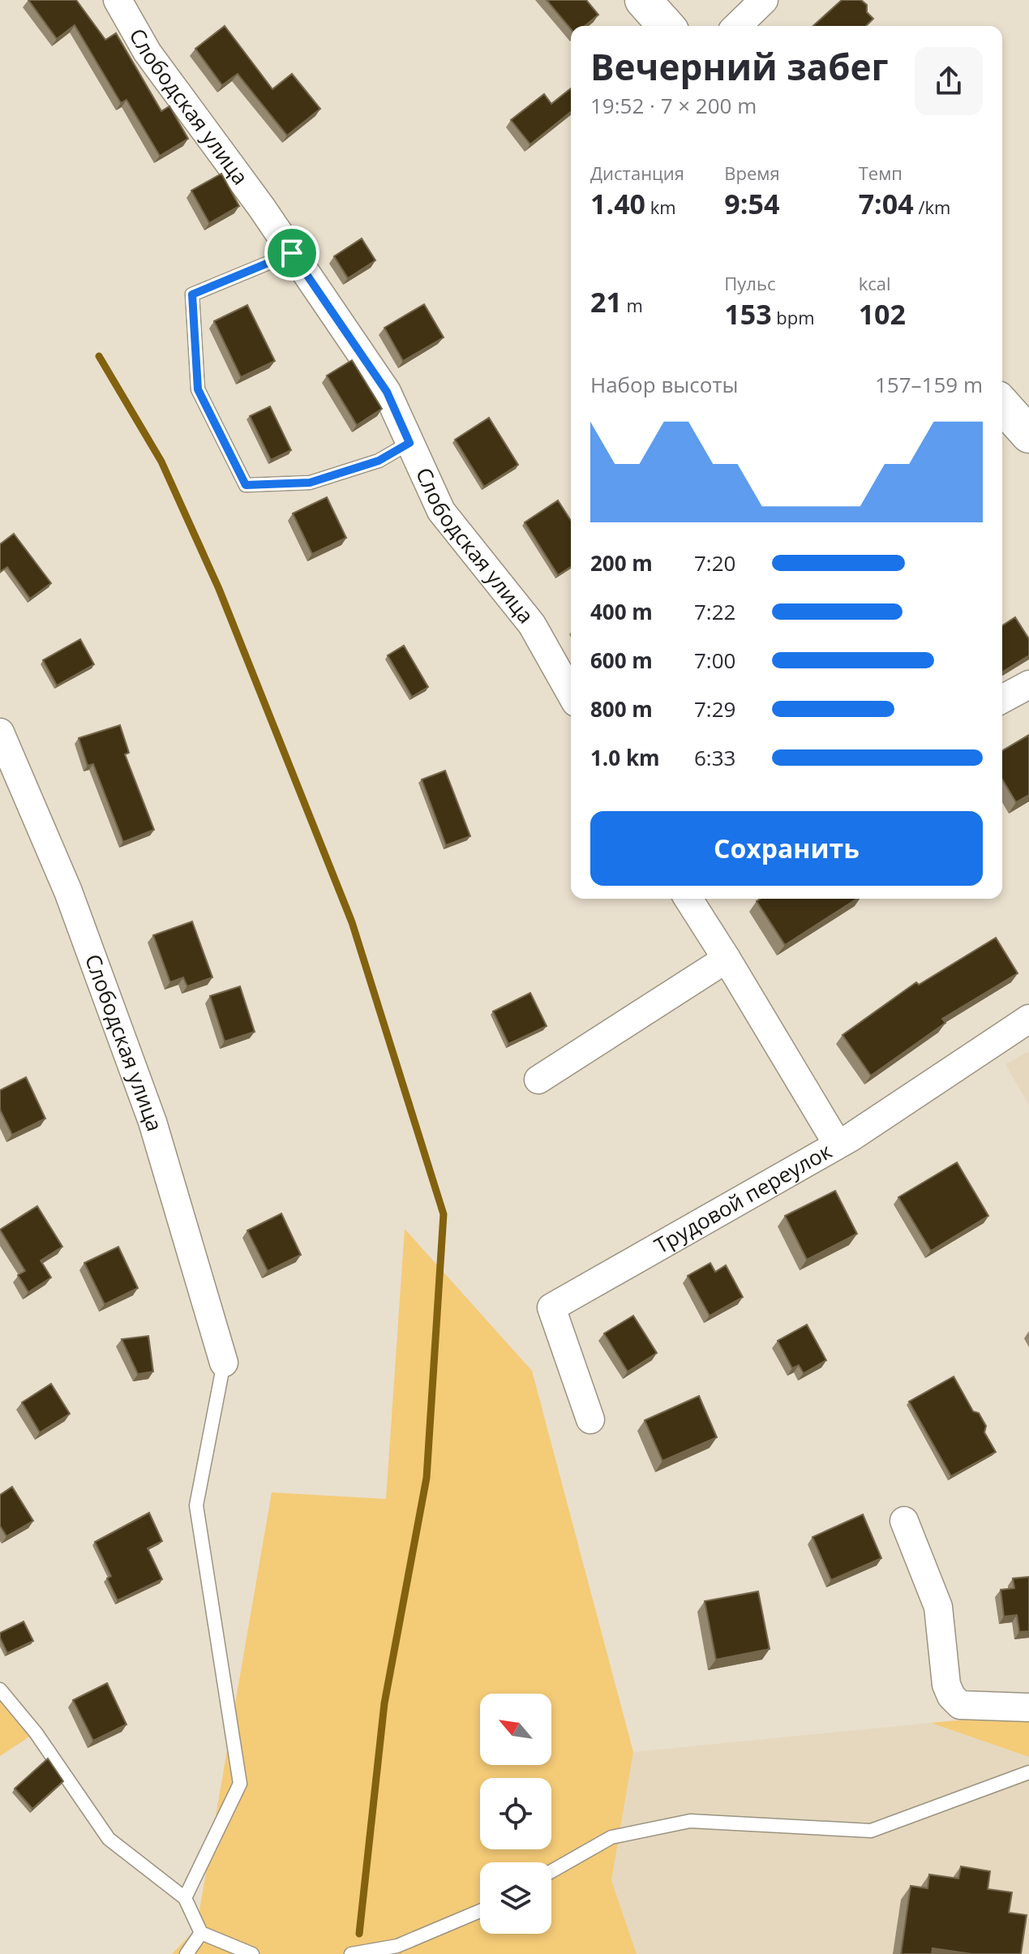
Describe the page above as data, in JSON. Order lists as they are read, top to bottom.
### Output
{
  "streets": {
    "street": ["Слободская улица", "Трудовой переулок"]
  },
  "north": "top left",
  "page": {
    "heading": ["Вечерний забег", "19:52 · 7 × 200 m"],
    "stats": [
      ["Дистанция", "1.40 km"],
      ["Время", "9:54"],
      ["Темп", "7:04 /km"],
      ["21 m"],
      ["Пульс", "153 bpm"],
      ["kcal", "102"]
    ],
    "chart": ["Набор высоты", "157–159 m"],
    "list": [
      {
        "name": "200 m",
        "note": "7:20"
      },
      {
        "name": "400 m",
        "note": "7:22"
      },
      {
        "name": "600 m",
        "note": "7:00"
      },
      {
        "name": "800 m",
        "note": "7:29"
      },
      {
        "name": "1.0 km",
        "note": "6:33"
      }
    ],
    "buttons": "Сохранить"
  }
}
